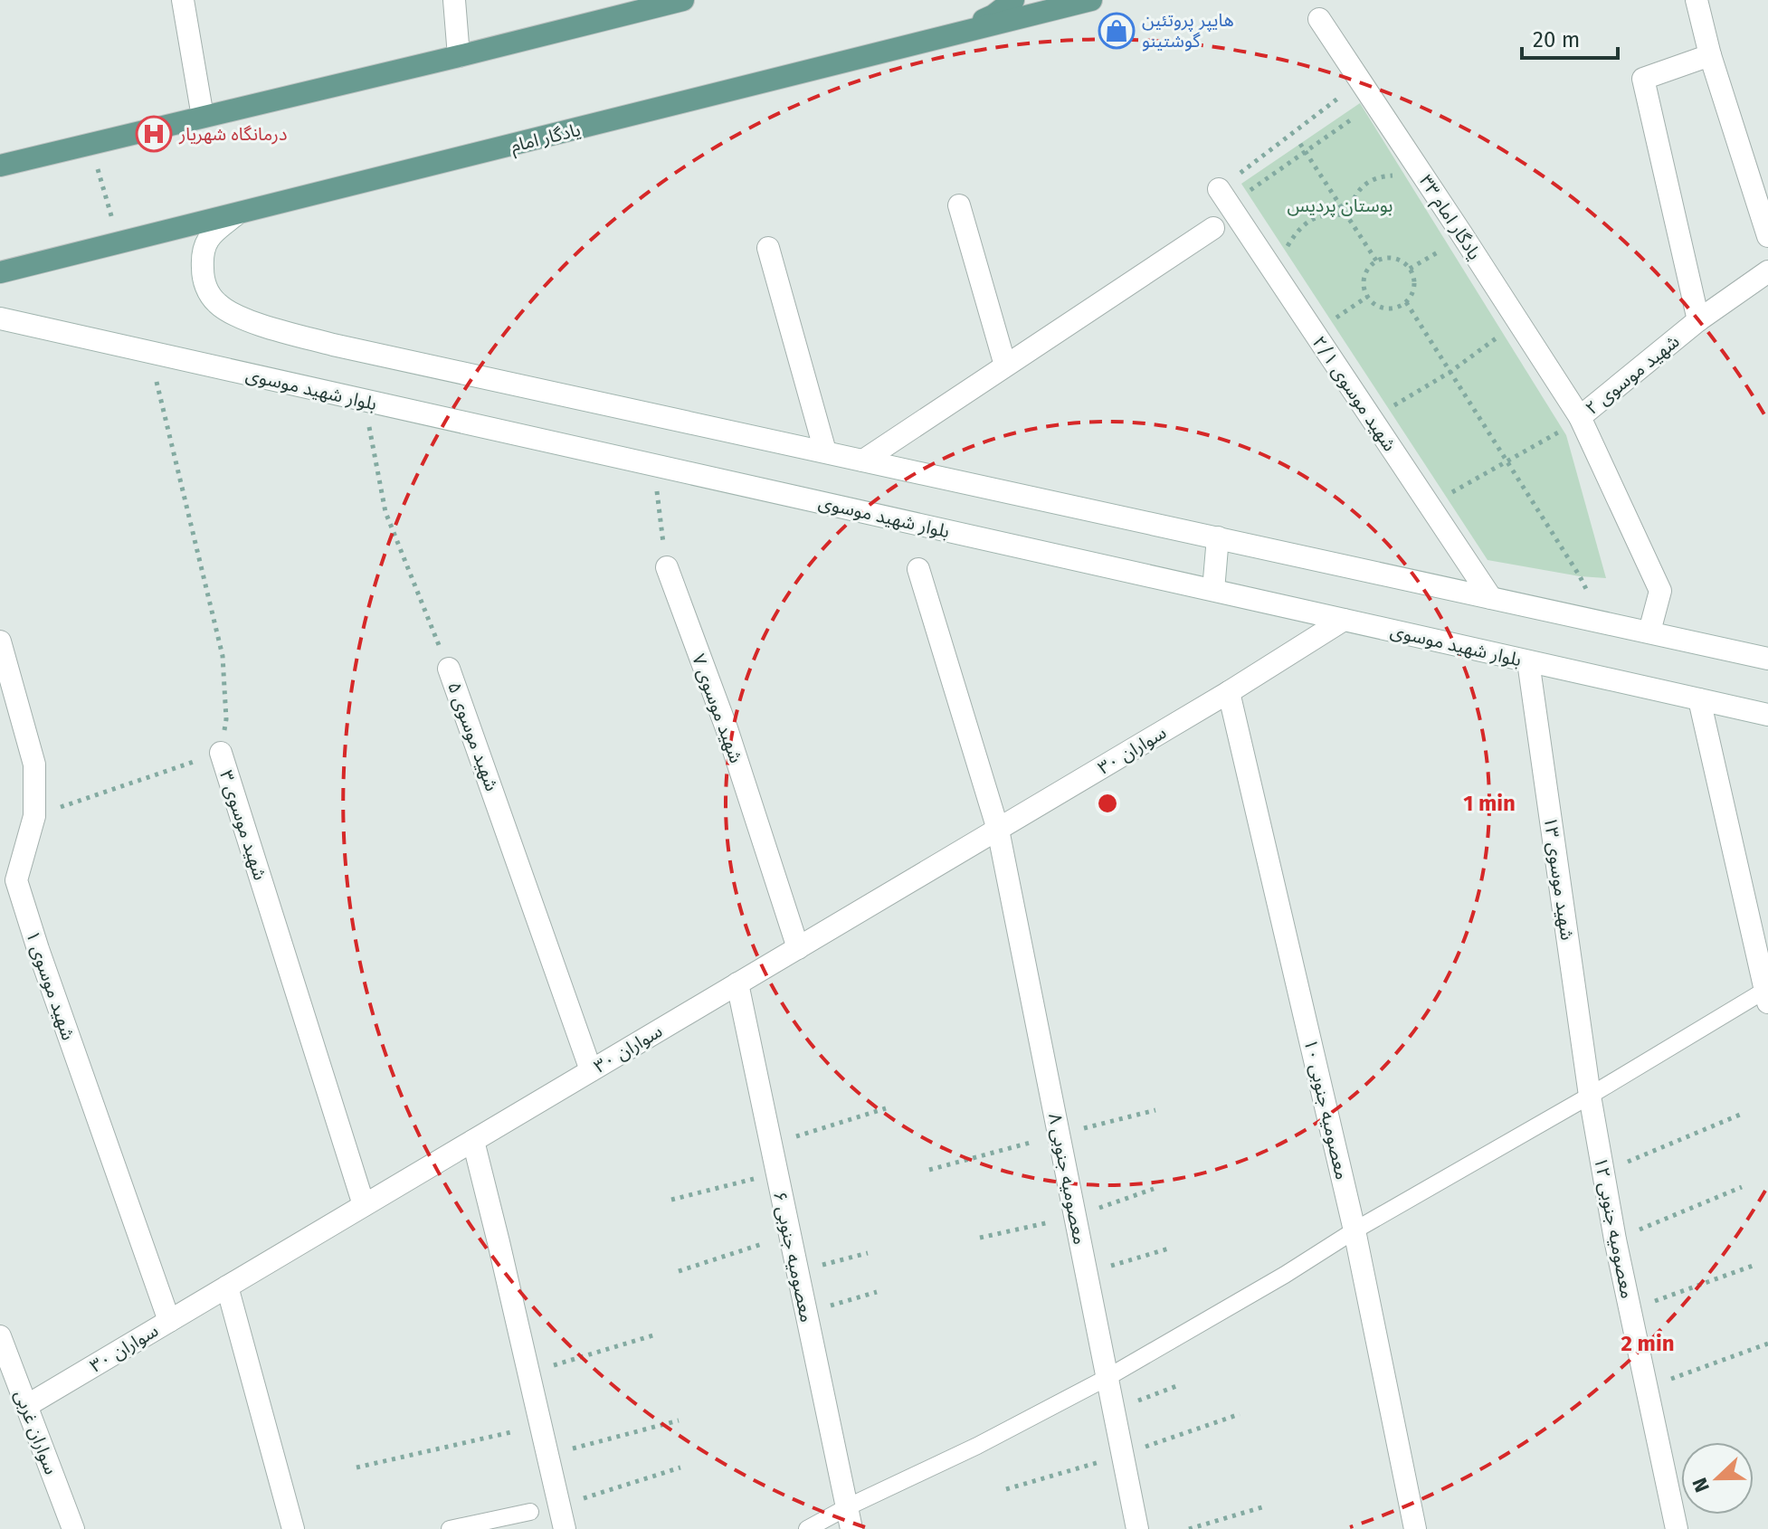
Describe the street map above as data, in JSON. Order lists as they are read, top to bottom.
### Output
{
  "streets": {
    "main road": ["یادگار امام"],
    "street": [
      "یادگار امام ۳۳",
      "شهید موسوی ۲",
      "بلوار شهید موسوی",
      "شهید موسوی ۲/۱",
      "شهید موسوی ۷",
      "شهید موسوی ۵",
      "سواران ۳۰",
      "شهید موسوی ۳",
      "شهید موسوی ۱۳",
      "شهید موسوی ۱",
      "معصومیه جنوبی ۱۰",
      "معصومیه جنوبی ۸",
      "معصومیه جنوبی ۱۲",
      "معصومیه جنوبی ۶",
      "سواران غربی"
    ]
  },
  "crossings": [
    ["یادگار امام ۳۳", "شهید موسوی ۲"],
    ["بلوار شهید موسوی", "شهید موسوی ۵"],
    ["بلوار شهید موسوی", "سواران ۳۰"],
    ["بلوار شهید موسوی", "شهید موسوی ۳"],
    ["بلوار شهید موسوی", "شهید موسوی ۱۳"],
    ["شهید موسوی ۷", "سواران ۳۰"],
    ["شهید موسوی ۵", "سواران ۳۰"],
    ["سواران ۳۰", "شهید موسوی ۳"],
    ["سواران ۳۰", "شهید موسوی ۱"],
    ["سواران ۳۰", "معصومیه جنوبی ۱۰"],
    ["سواران ۳۰", "معصومیه جنوبی ۸"],
    ["سواران ۳۰", "معصومیه جنوبی ۶"],
    ["سواران ۳۰", "سواران غربی"],
    ["شهید موسوی ۱۳", "معصومیه جنوبی ۱۲"]
  ],
  "parks": ["بوستان پردیس"],
  "places": {
    "shop": ["هایپر پروتئین گوشتینو"],
    "hospital": ["درمانگاه شهریار"]
  },
  "scale_bar": "20 m",
  "north": "left",
  "rings": ["1 min", "2 min"]
}
